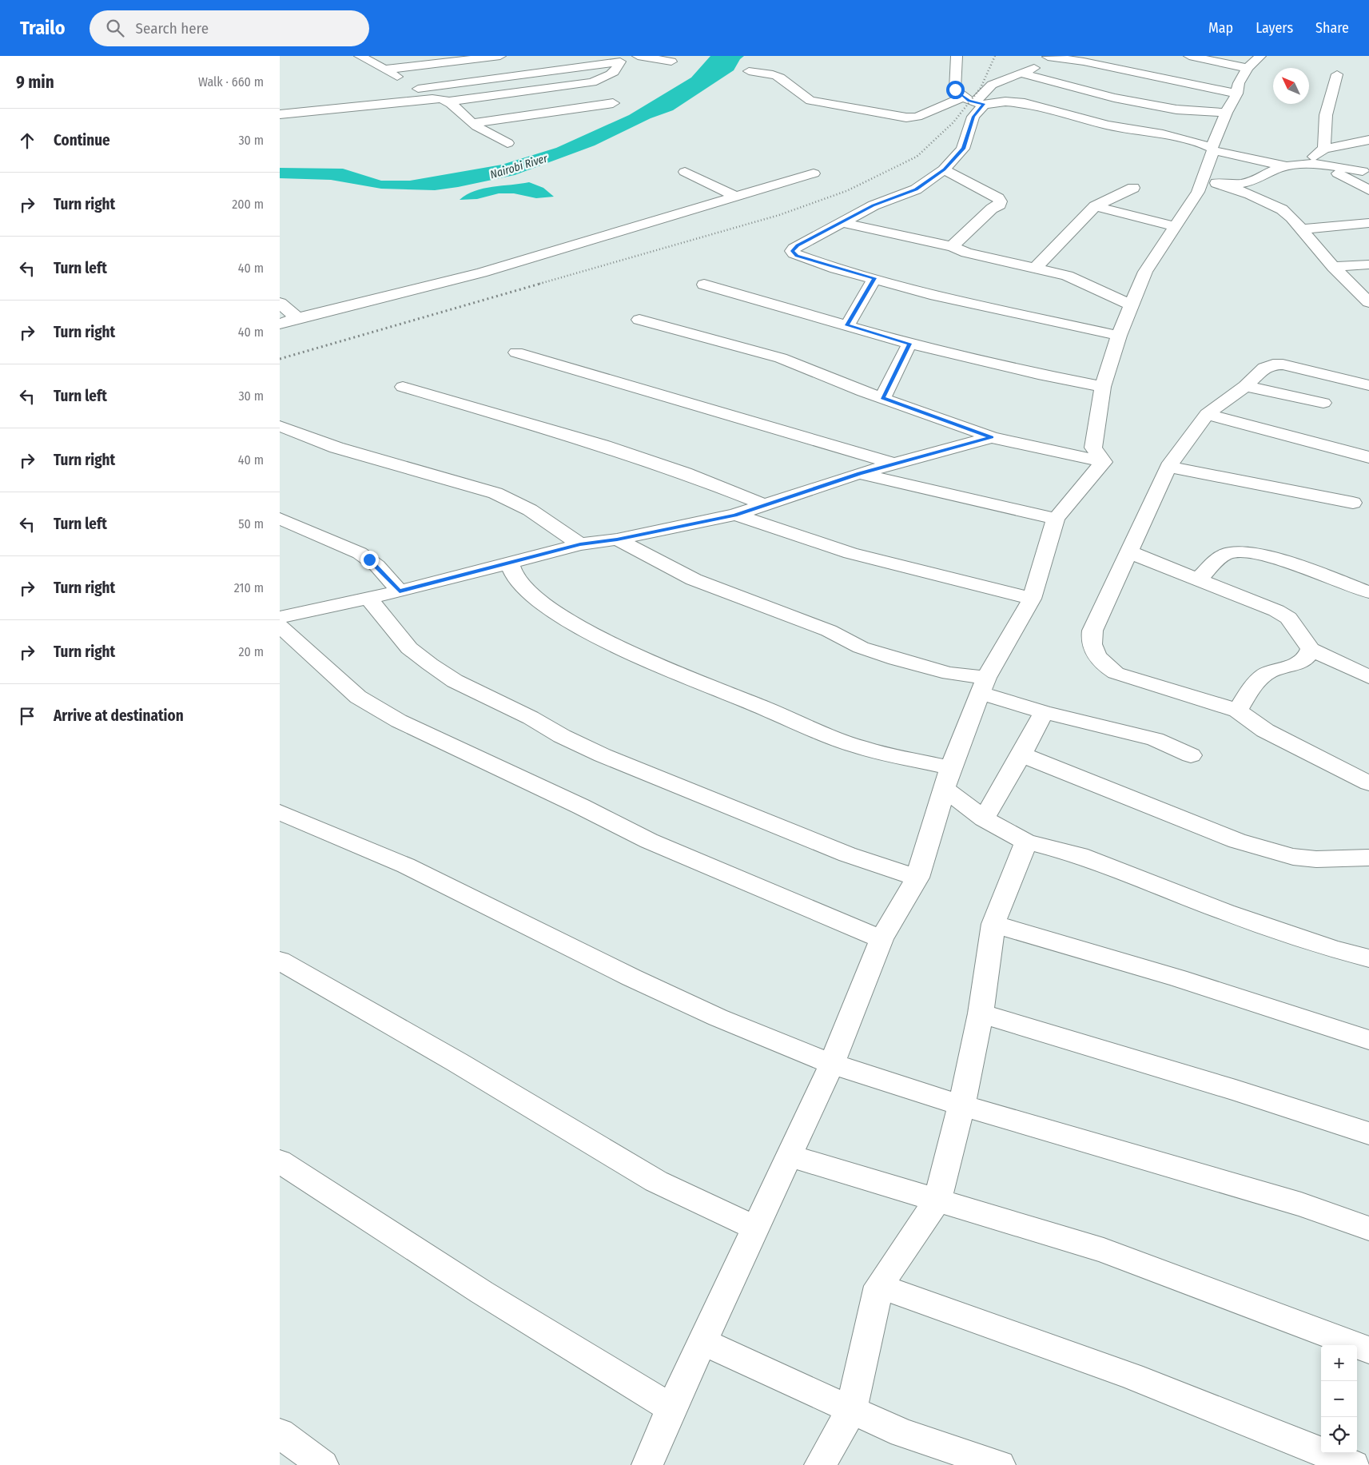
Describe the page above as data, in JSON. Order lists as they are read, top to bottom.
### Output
{
  "water": ["Nairobi River"],
  "north": "top left",
  "page": {
    "header": "Trailo",
    "search": "Search here",
    "nav": ["Map", "Layers", "Share"],
    "heading": ["9 min", "Walk · 660 m"],
    "list": [
      ["Continue", "30 m"],
      ["Turn right", "200 m"],
      ["Turn left", "40 m"],
      ["Turn right", "40 m"],
      ["Turn left", "30 m"],
      ["Turn right", "40 m"],
      ["Turn left", "50 m"],
      ["Turn right", "210 m"],
      ["Turn right", "20 m"],
      "Arrive at destination"
    ],
    "map_buttons": ["+", "−"]
  }
}
